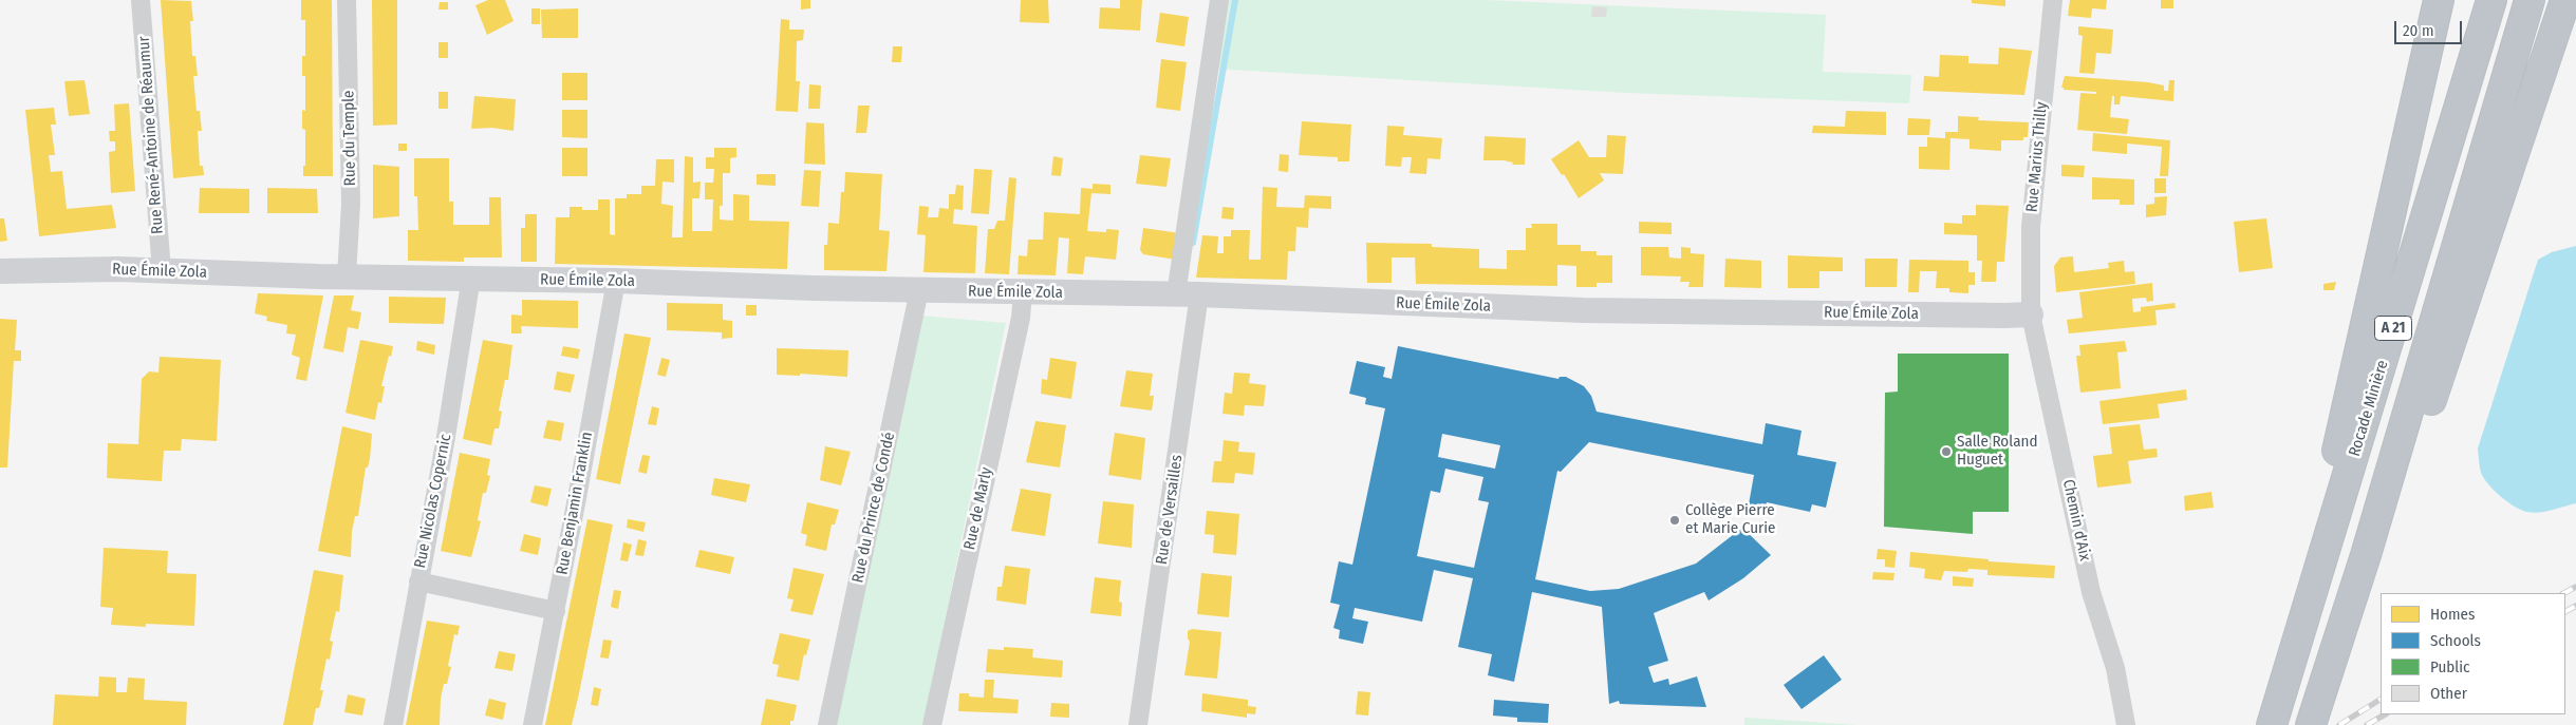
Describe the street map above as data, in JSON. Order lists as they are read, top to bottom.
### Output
{
  "streets": {
    "highway": ["A 21", "Rocade Minière"],
    "street": [
      "Rue René-Antoine de Réaumur",
      "Rue du Temple",
      "Rue Marius Thilly",
      "Rue Émile Zola",
      "Rue Nicolas Copernic",
      "Rue Benjamin Franklin",
      "Rue du Prince de Condé",
      "Rue de Marly",
      "Rue de Versailles",
      "Chemin d'Aix"
    ]
  },
  "crossings": [
    ["Rue René-Antoine de Réaumur", "Rue Émile Zola"],
    ["Rue du Temple", "Rue Émile Zola"],
    ["Rue Marius Thilly", "Rue Émile Zola"],
    ["Rue Marius Thilly", "Chemin d'Aix"],
    ["Rue Émile Zola", "Rue Nicolas Copernic"],
    ["Rue Émile Zola", "Rue Benjamin Franklin"],
    ["Rue Émile Zola", "Rue du Prince de Condé"],
    ["Rue Émile Zola", "Rue de Marly"],
    ["Rue Émile Zola", "Rue de Versailles"],
    ["Rue Émile Zola", "Chemin d'Aix"]
  ],
  "places": ["Salle Roland Huguet", "Collège Pierre et Marie Curie"],
  "legend": [
    "Homes",
    "Schools",
    "Public",
    "Other"
  ],
  "scale_bar": "20 m"
}
